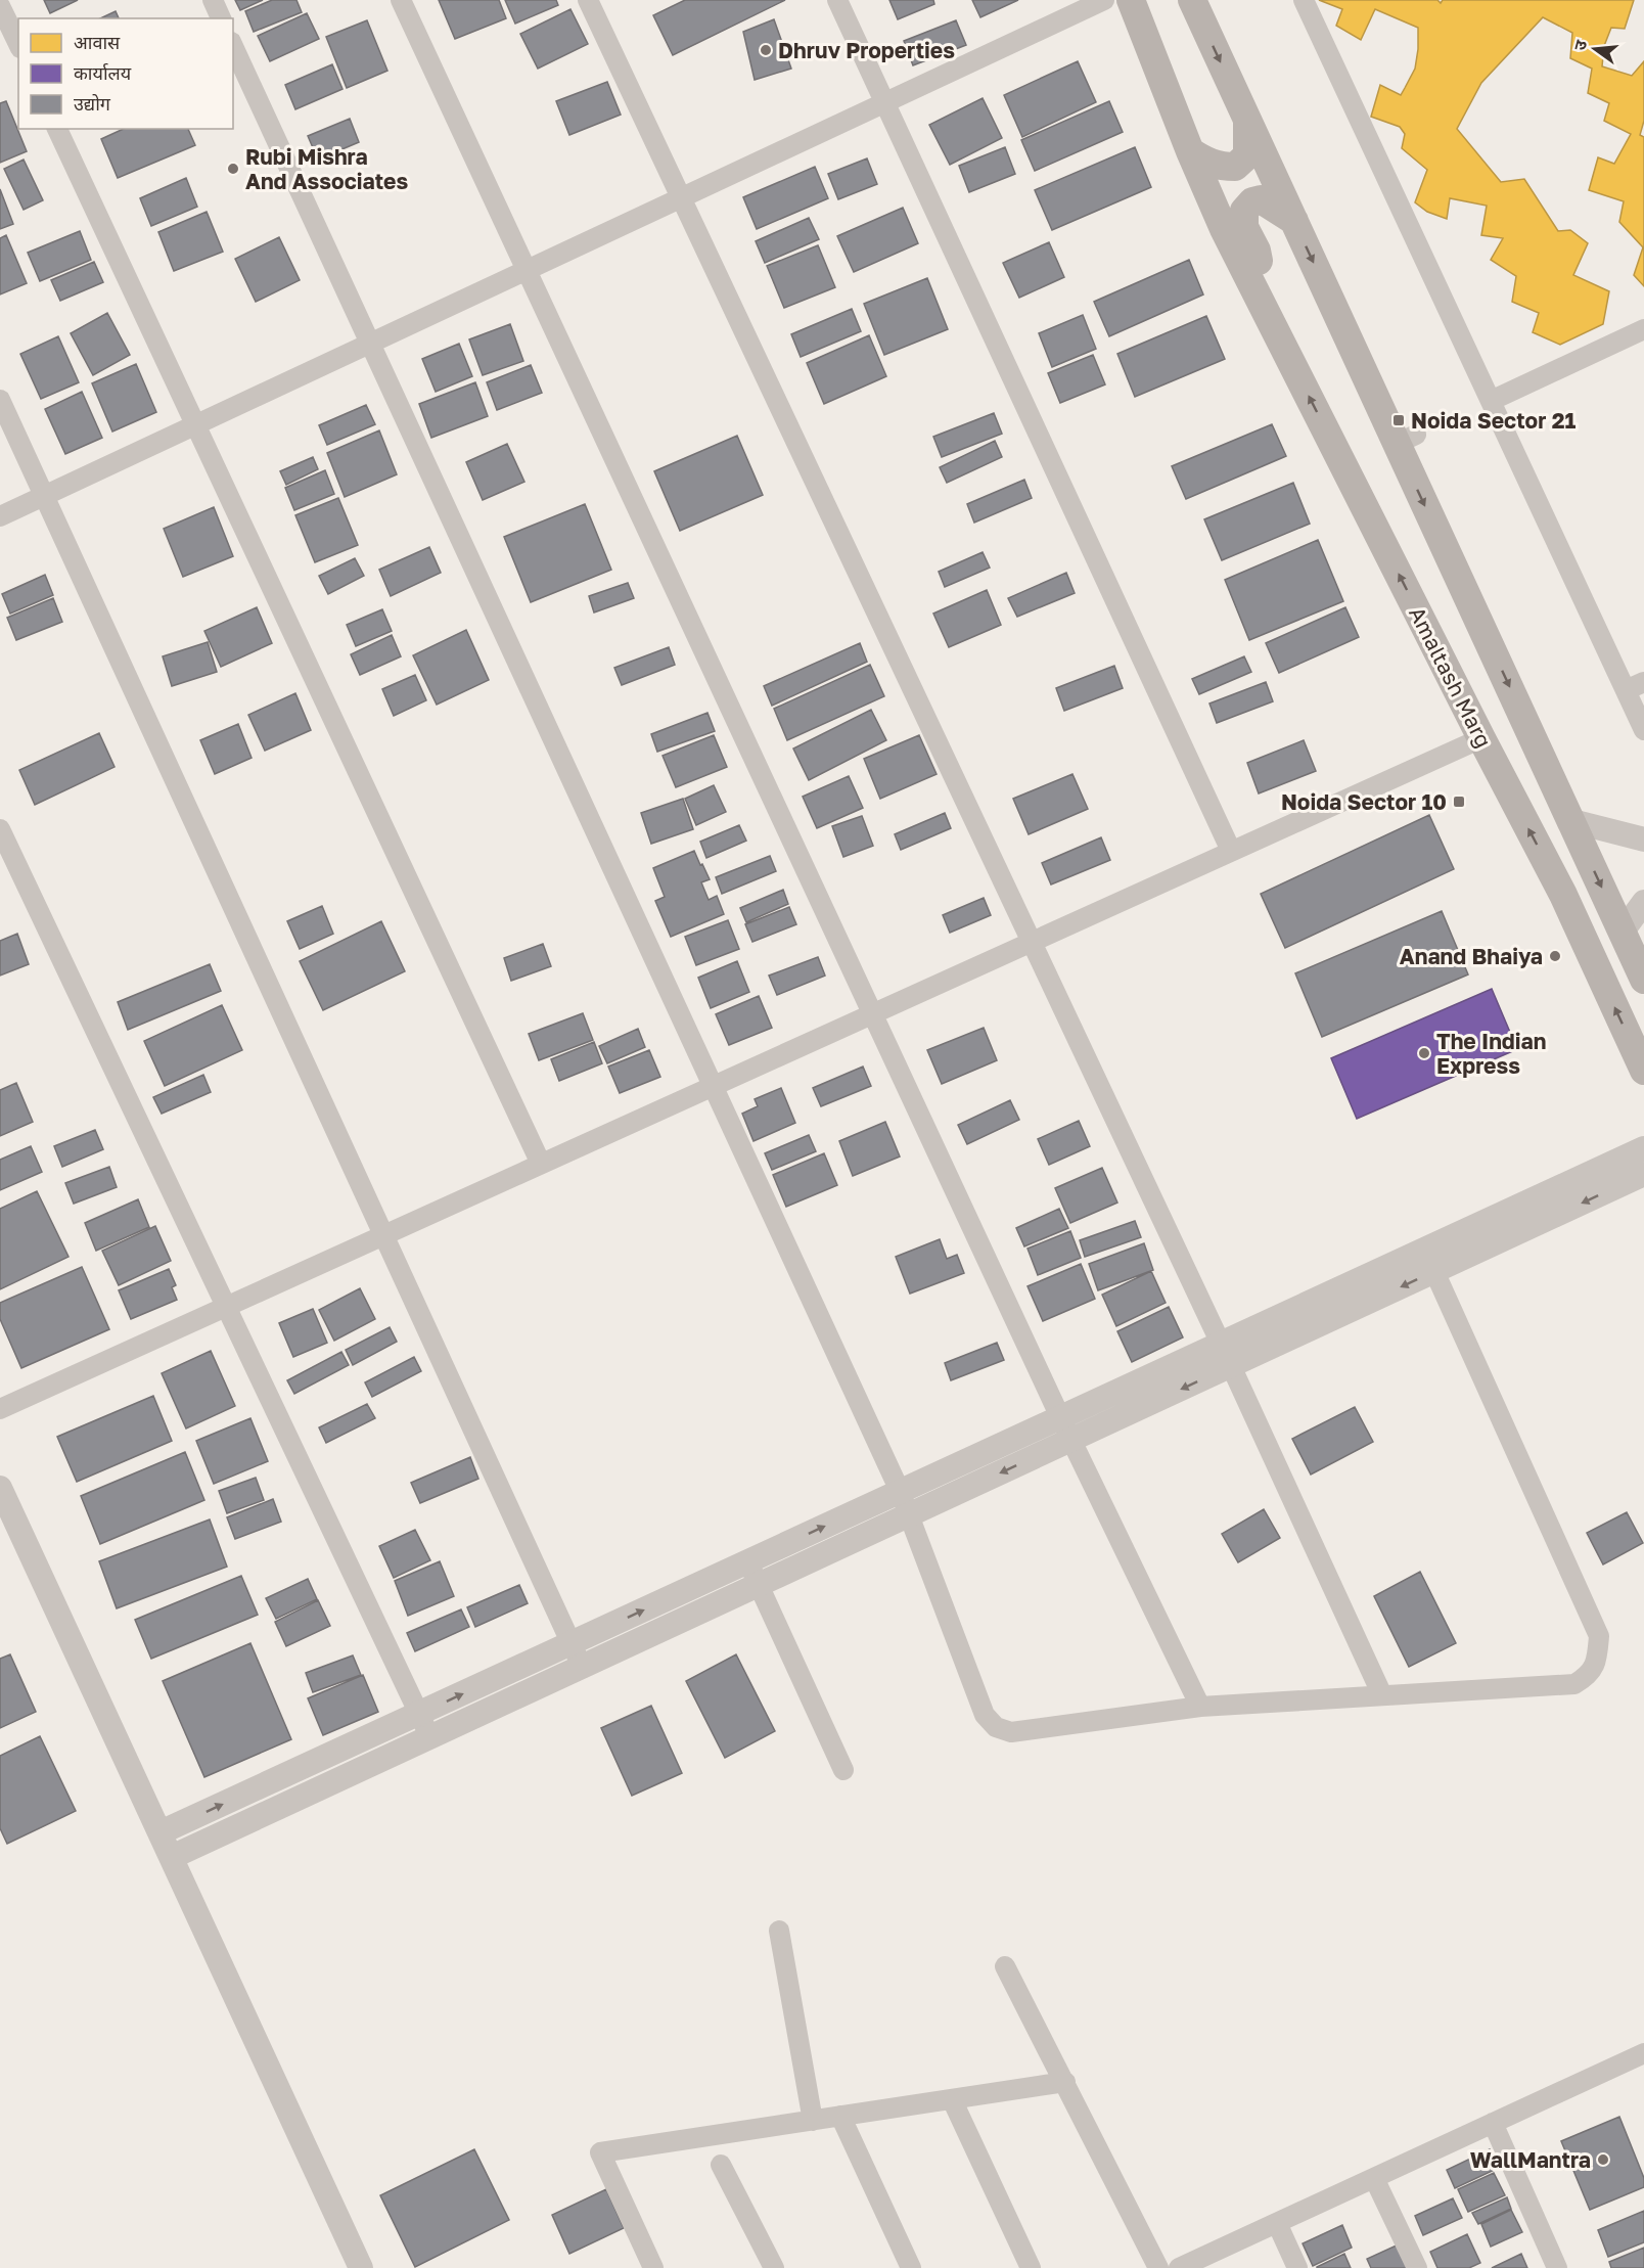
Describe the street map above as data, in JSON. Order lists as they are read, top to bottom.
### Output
{
  "streets": {
    "main road": ["Amaltash Marg"]
  },
  "places": {
    "other": [
      "Dhruv Properties",
      "Rubi Mishra And Associates",
      "Anand Bhaiya",
      "The Indian Express",
      "WallMantra"
    ],
    "transit": ["Noida Sector 21", "Noida Sector 10"]
  },
  "legend": ["आवास", "कार्यालय", "उद्योग"],
  "north": "left"
}
